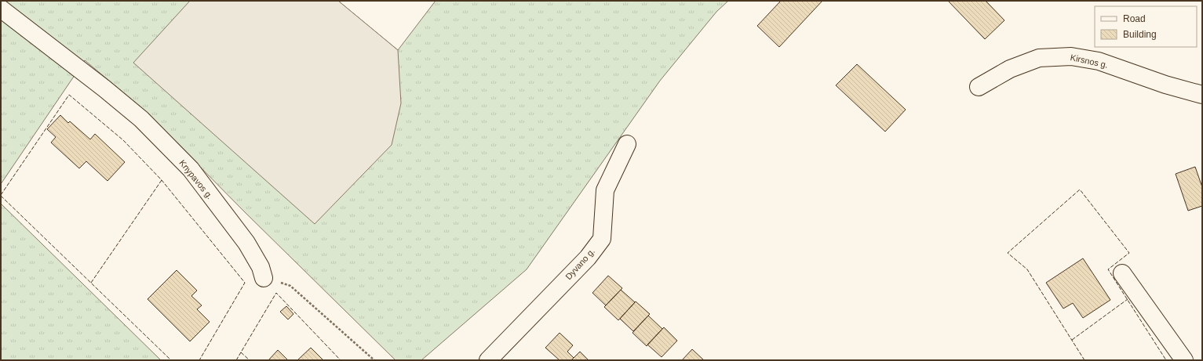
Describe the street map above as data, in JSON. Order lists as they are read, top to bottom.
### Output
{
  "streets": {
    "street": ["Kirsnos g.", "Knypavos g.", "Dyvano g."]
  },
  "legend": ["Road", "Building"]
}
